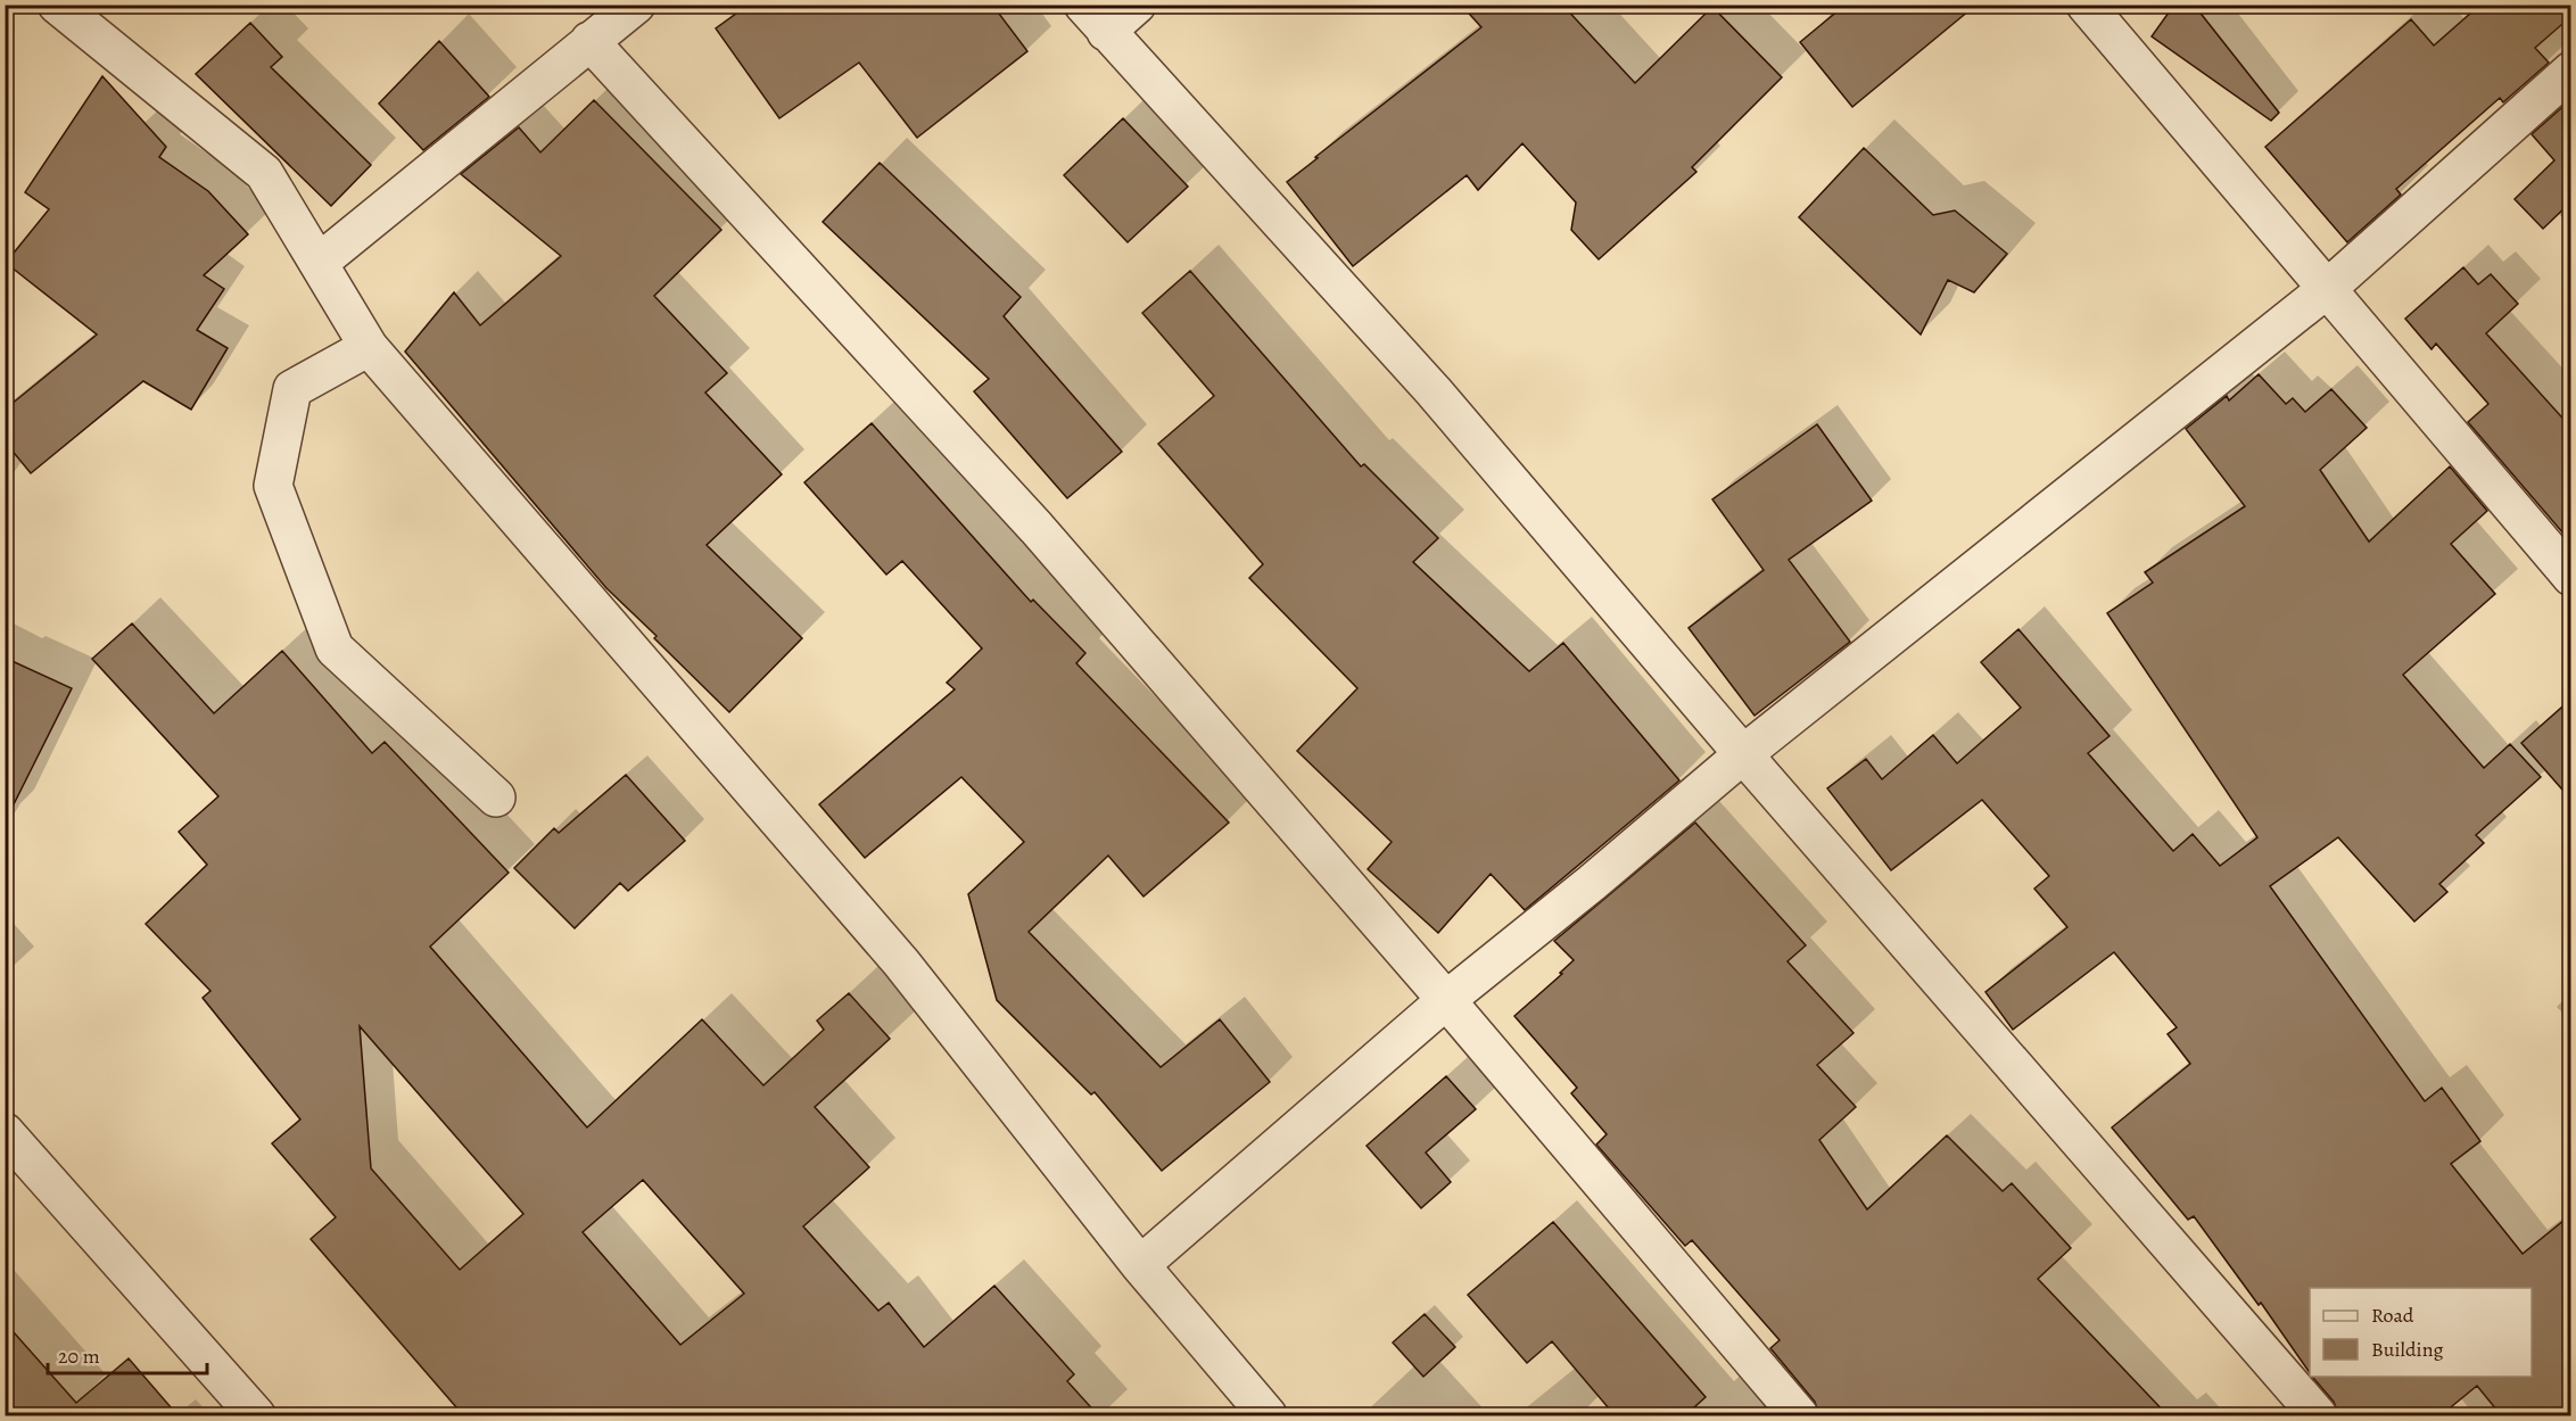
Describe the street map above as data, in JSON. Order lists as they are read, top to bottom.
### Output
{
  "legend": ["Road", "Building"],
  "scale_bar": "20 m"
}
